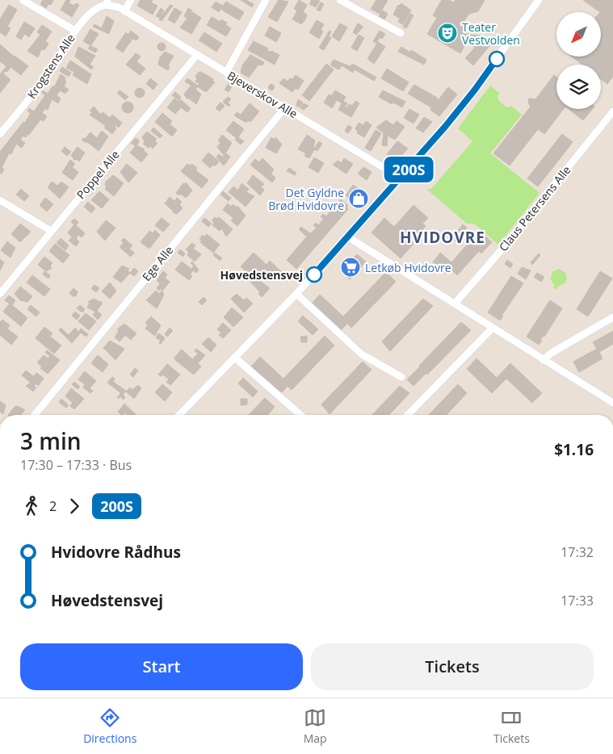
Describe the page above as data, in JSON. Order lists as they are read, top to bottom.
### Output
{
  "streets": {
    "street": [
      "Krogstens Alle",
      "Bjeverskov Alle",
      "Poppel Alle",
      "Claus Petersens Alle",
      "Ege Alle"
    ]
  },
  "crossings": [
    ["Krogstens Alle", "Bjeverskov Alle"],
    ["Bjeverskov Alle", "Poppel Alle"],
    ["Bjeverskov Alle", "Ege Alle"]
  ],
  "districts": ["HVIDOVRE"],
  "places": {
    "theatre": ["Teater Vestvolden"],
    "shop": ["Det Gyldne Brød Hvidovre"],
    "supermarket": ["Letkøb Hvidovre"],
    "other": ["Høvedstensvej"]
  },
  "lines": ["bus line 200S"],
  "north": "bottom left",
  "page": {
    "on_map": "200S",
    "heading": ["3 min", "17:30 – 17:33 · Bus", "$1.16"],
    "legs": ["2", "200S"],
    "list": [
      {
        "name": "Hvidovre Rådhus",
        "value": "17:32"
      },
      {
        "name": "Høvedstensvej",
        "value": "17:33"
      }
    ],
    "buttons": ["Start", "Tickets"],
    "tabs": ["Directions", "Map", "Tickets"]
  }
}
